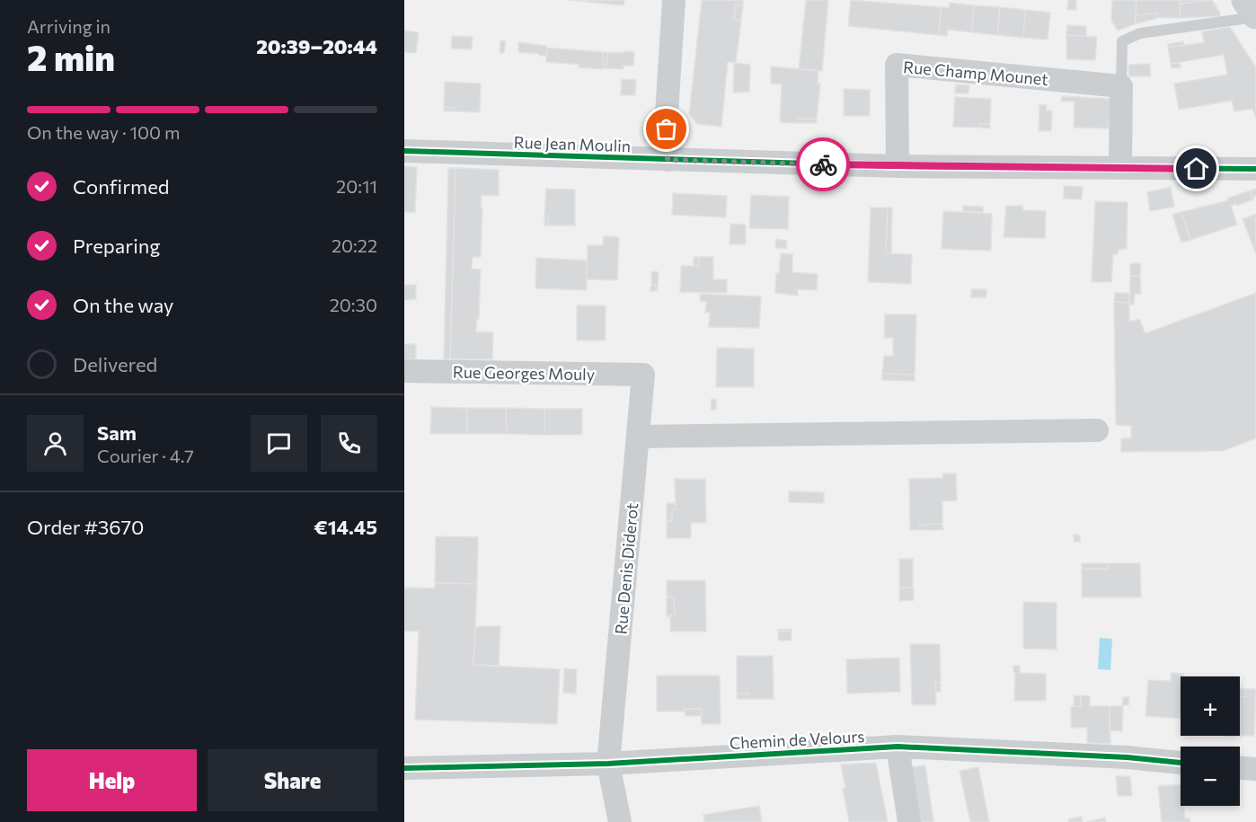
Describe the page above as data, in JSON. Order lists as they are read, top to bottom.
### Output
{
  "streets": {
    "street": [
      "Rue Champ Mounet",
      "Rue Jean Moulin",
      "Rue Georges Mouly",
      "Rue Denis Diderot",
      "Chemin de Velours"
    ]
  },
  "crossings": [
    ["Rue Champ Mounet", "Rue Jean Moulin"],
    ["Rue Georges Mouly", "Rue Denis Diderot"],
    ["Rue Denis Diderot", "Chemin de Velours"]
  ],
  "page": {
    "heading": ["2 min", "Arriving in", "20:39–20:44"],
    "panel": [
      "Sam",
      "Courier · 4.7",
      "Order #3670",
      "€14.45"
    ],
    "bar": "On the way · 100 m",
    "list": [
      ["Confirmed", "20:11"],
      ["Preparing", "20:22"],
      ["On the way", "20:30"],
      "Delivered"
    ],
    "map_buttons": ["+", "−"],
    "buttons": ["Help", "Share"]
  }
}
